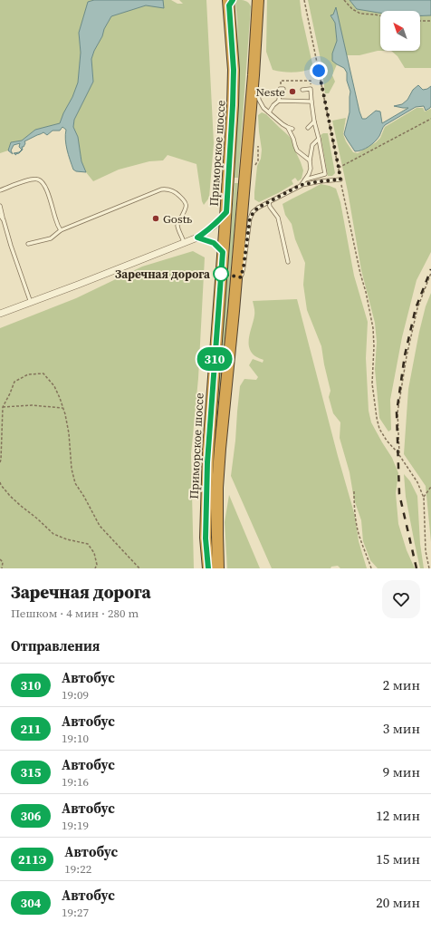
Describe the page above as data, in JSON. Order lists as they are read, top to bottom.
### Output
{
  "streets": {
    "highway": ["Приморское шоссе"]
  },
  "places": ["Neste", "Gostь", "Заречная дорога"],
  "lines": ["bus line 310"],
  "north": "top left",
  "page": {
    "on_map": "310",
    "heading": [
      ["Заречная дорога", "Пешком · 4 мин · 280 m"],
      "Отправления"
    ],
    "list": [
      {
        "mark": "310",
        "name": "Автобус",
        "note": "19:09",
        "value": "2 мин"
      },
      {
        "mark": "211",
        "name": "Автобус",
        "note": "19:10",
        "value": "3 мин"
      },
      {
        "mark": "315",
        "name": "Автобус",
        "note": "19:16",
        "value": "9 мин"
      },
      {
        "mark": "306",
        "name": "Автобус",
        "note": "19:19",
        "value": "12 мин"
      },
      {
        "mark": "211Э",
        "name": "Автобус",
        "note": "19:22",
        "value": "15 мин"
      },
      {
        "mark": "304",
        "name": "Автобус",
        "note": "19:27",
        "value": "20 мин"
      }
    ]
  }
}
